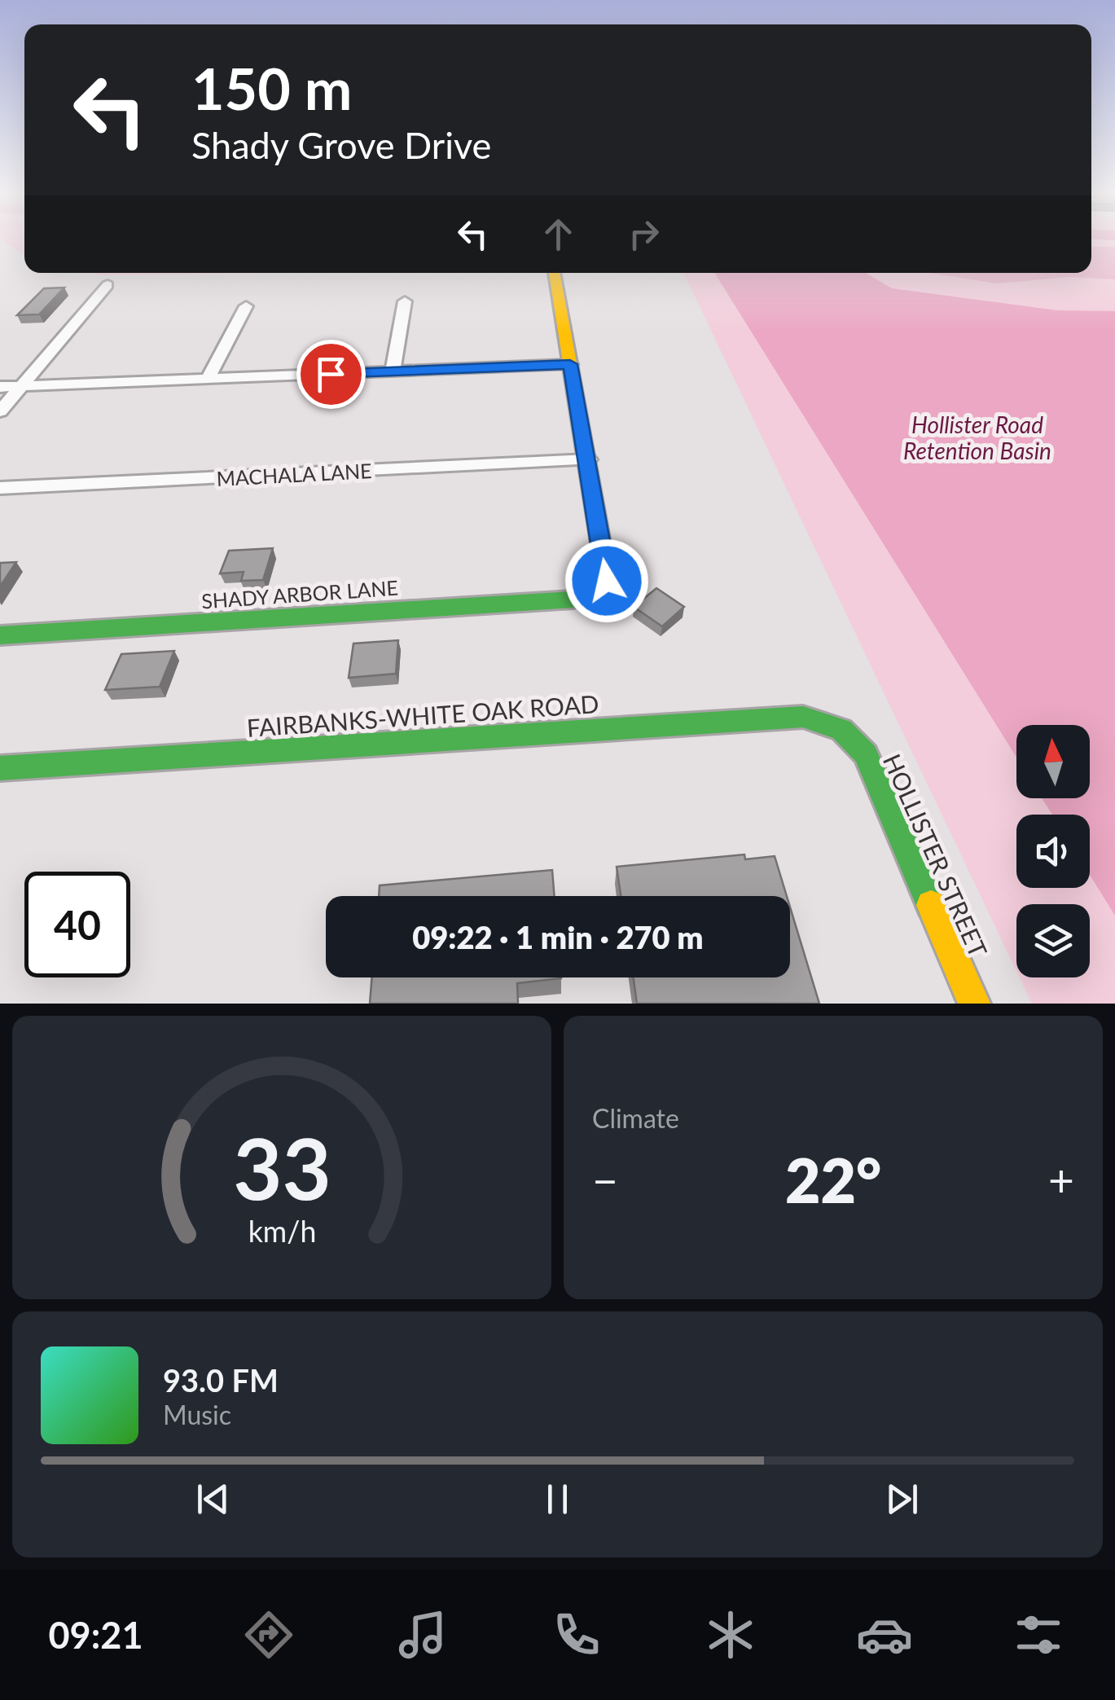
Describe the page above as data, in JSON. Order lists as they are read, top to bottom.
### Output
{
  "streets": {
    "street": [
      "MACHALA LANE",
      "SHADY ARBOR LANE",
      "FAIRBANKS-WHITE OAK ROAD",
      "HOLLISTER STREET"
    ]
  },
  "crossings": [
    ["MACHALA LANE", "SHADY ARBOR LANE"],
    ["FAIRBANKS-WHITE OAK ROAD", "HOLLISTER STREET"]
  ],
  "water": ["Hollister Road Retention Basin"],
  "north": "top",
  "page": {
    "turn": ["150 m", "Shady Grove Drive"],
    "limit": "40",
    "trip": "09:22 · 1 min · 270 m",
    "tile": "Climate",
    "heat": ["−", "22°", "+"],
    "song": ["93.0 FM", "Music"],
    "tabs": "09:21",
    "gauge": ["33", "km/h"]
  }
}
